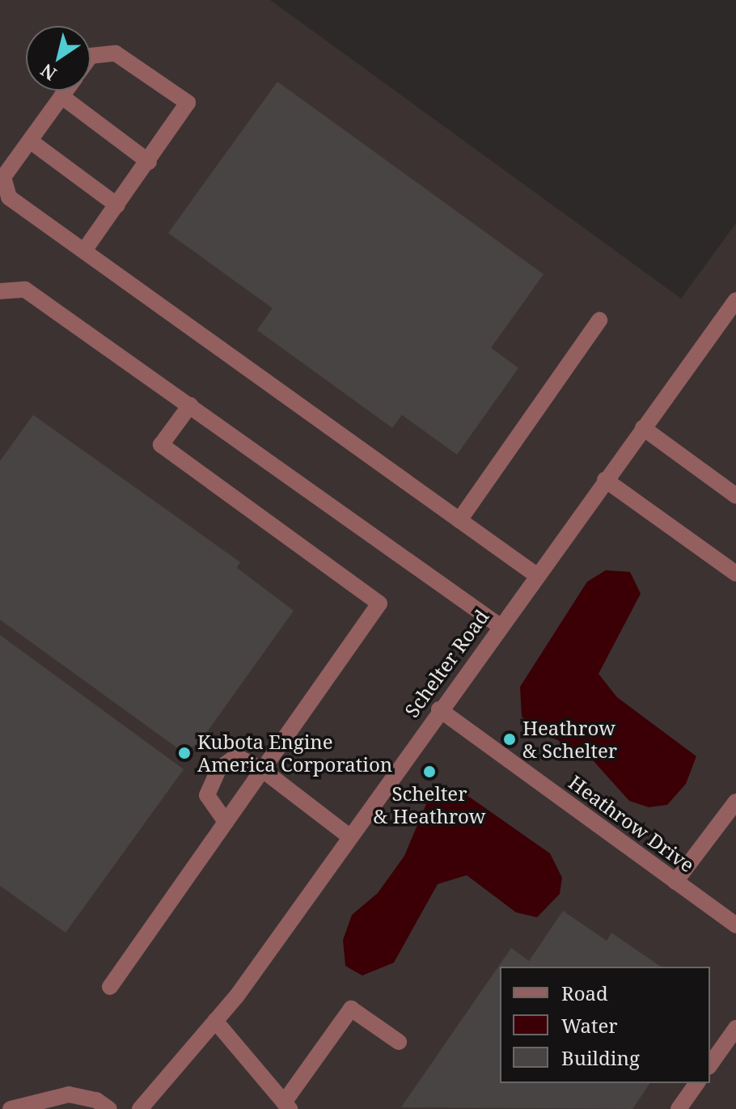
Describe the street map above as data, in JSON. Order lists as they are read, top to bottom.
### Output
{
  "streets": {
    "street": ["Schelter Road", "Heathrow Drive"]
  },
  "crossings": [
    ["Schelter Road", "Heathrow Drive"]
  ],
  "places": ["Heathrow & Schelter", "Kubota Engine America Corporation", "Schelter & Heathrow"],
  "legend": ["Road", "Water", "Building"],
  "north": "bottom left"
}
